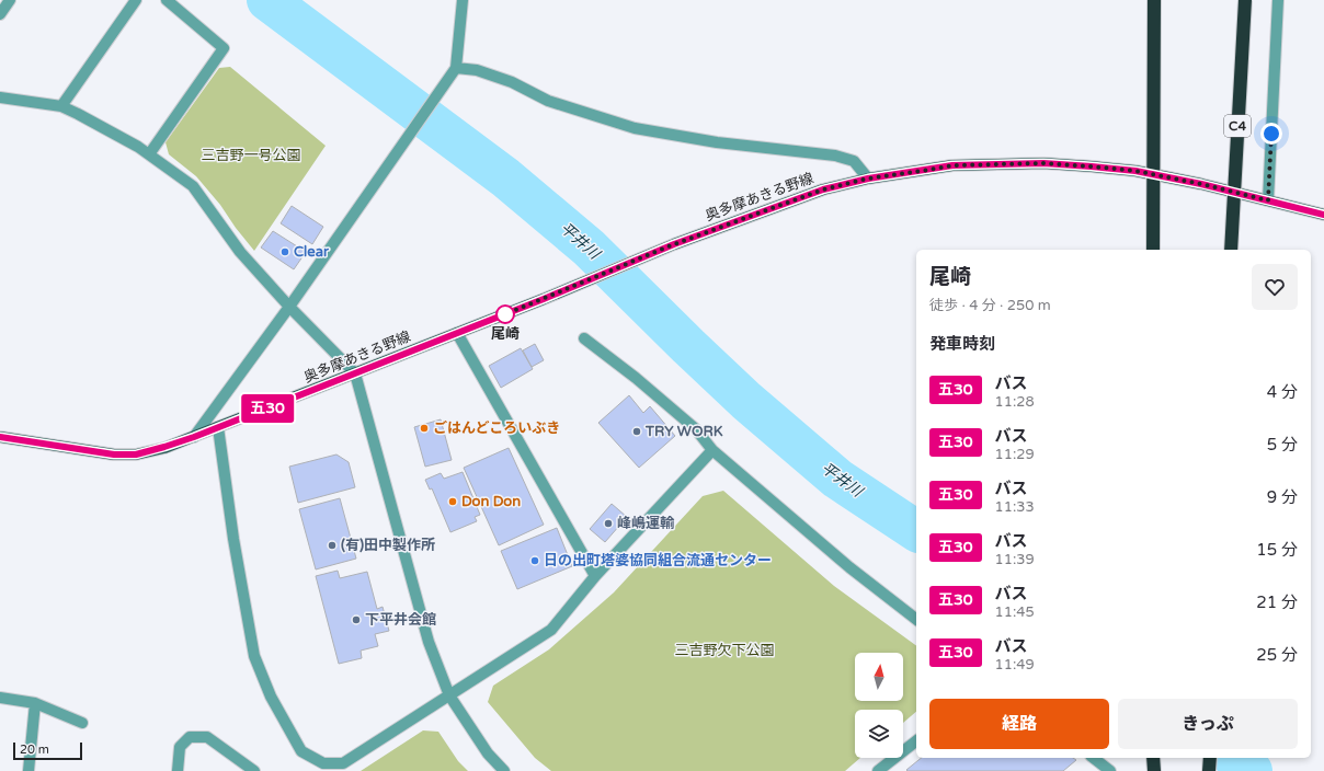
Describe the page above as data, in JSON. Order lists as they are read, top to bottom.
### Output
{
  "streets": {
    "highway": ["C4"],
    "main road": ["奥多摩あきる野線"]
  },
  "water": ["平井川"],
  "parks": ["三吉野一号公園", "三吉野欠下公園"],
  "places": [
    "Clear",
    "尾崎",
    "ごはんどころいぶき",
    "TRY WORK",
    "Don Don",
    "峰嶋運輸",
    "(有)田中製作所",
    "日の出町塔婆協同組合流通センター",
    "下平井会館"
  ],
  "lines": ["bus line 五30"],
  "scale_bar": "20 m",
  "north": "top",
  "page": {
    "on_map": "五30",
    "heading": [
      ["尾崎", "徒歩 · 4 分 · 250 m"],
      "発車時刻"
    ],
    "list": [
      {
        "mark": "五30",
        "name": "バス",
        "note": "11:28",
        "value": "4 分"
      },
      {
        "mark": "五30",
        "name": "バス",
        "note": "11:29",
        "value": "5 分"
      },
      {
        "mark": "五30",
        "name": "バス",
        "note": "11:33",
        "value": "9 分"
      },
      {
        "mark": "五30",
        "name": "バス",
        "note": "11:39",
        "value": "15 分"
      },
      {
        "mark": "五30",
        "name": "バス",
        "note": "11:45",
        "value": "21 分"
      },
      {
        "mark": "五30",
        "name": "バス",
        "note": "11:49",
        "value": "25 分"
      }
    ],
    "buttons": ["経路", "きっぷ"],
    "scale": "20 m"
  }
}
